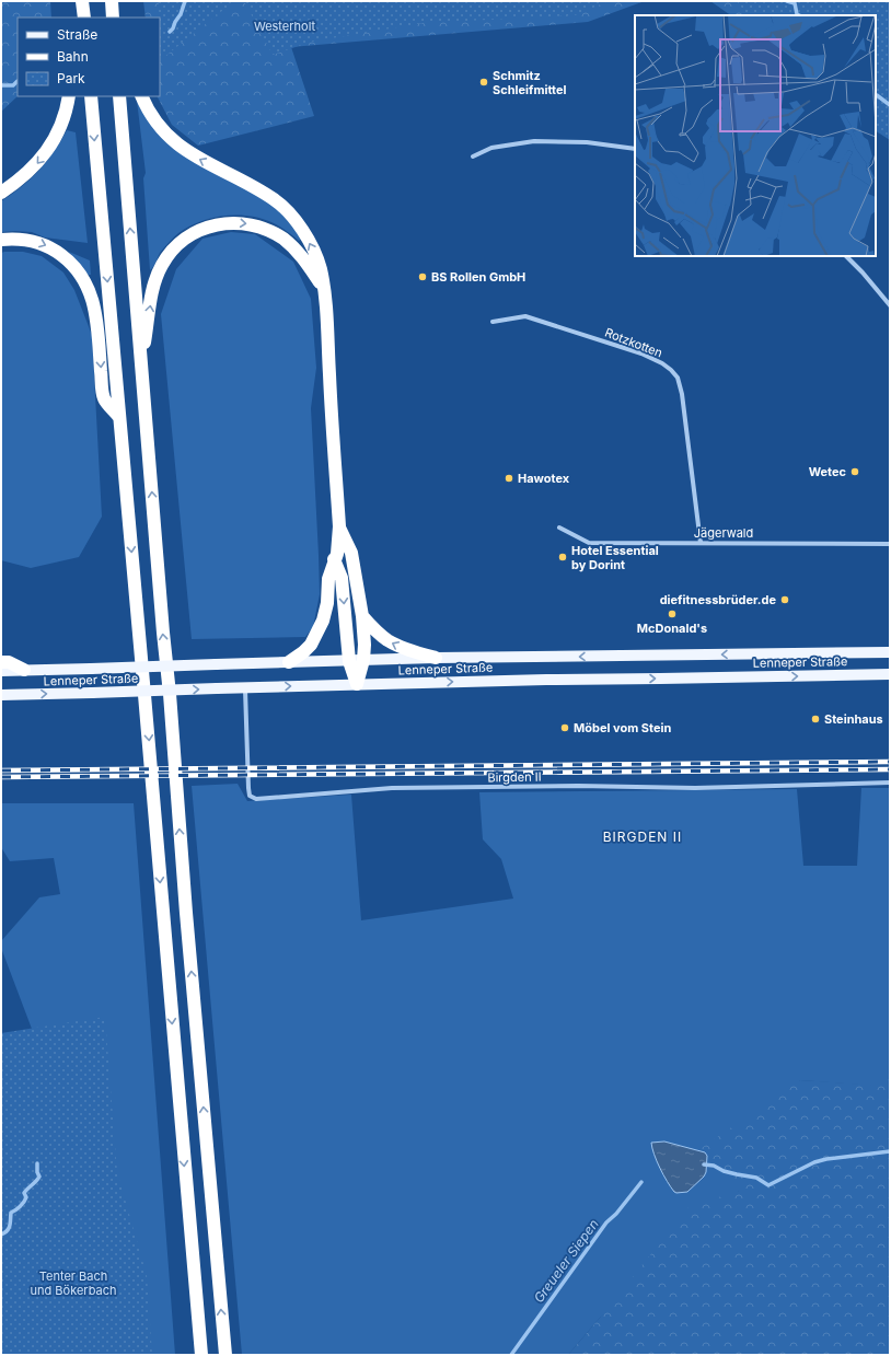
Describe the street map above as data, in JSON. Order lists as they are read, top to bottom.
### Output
{
  "streets": {
    "main road": ["Lenneper Straße"],
    "street": ["Rotzkotten", "Jägerwald", "Birgden II"]
  },
  "crossings": [
    ["Rotzkotten", "Jägerwald"],
    ["Lenneper Straße", "Birgden II"]
  ],
  "districts": ["BIRGDEN II"],
  "water": ["Greueler Siepen"],
  "parks": ["Westerholt", "Tenter Bach und Bökerbach"],
  "places": [
    "Schmitz Schleifmittel",
    "BS Rollen GmbH",
    "Wetec",
    "Hawotex",
    "Hotel Essential by Dorint",
    "diefitnessbrüder.de",
    "McDonald's",
    "Steinhaus",
    "Möbel vom Stein"
  ],
  "legend": ["Straße", "Bahn", "Park"]
}
